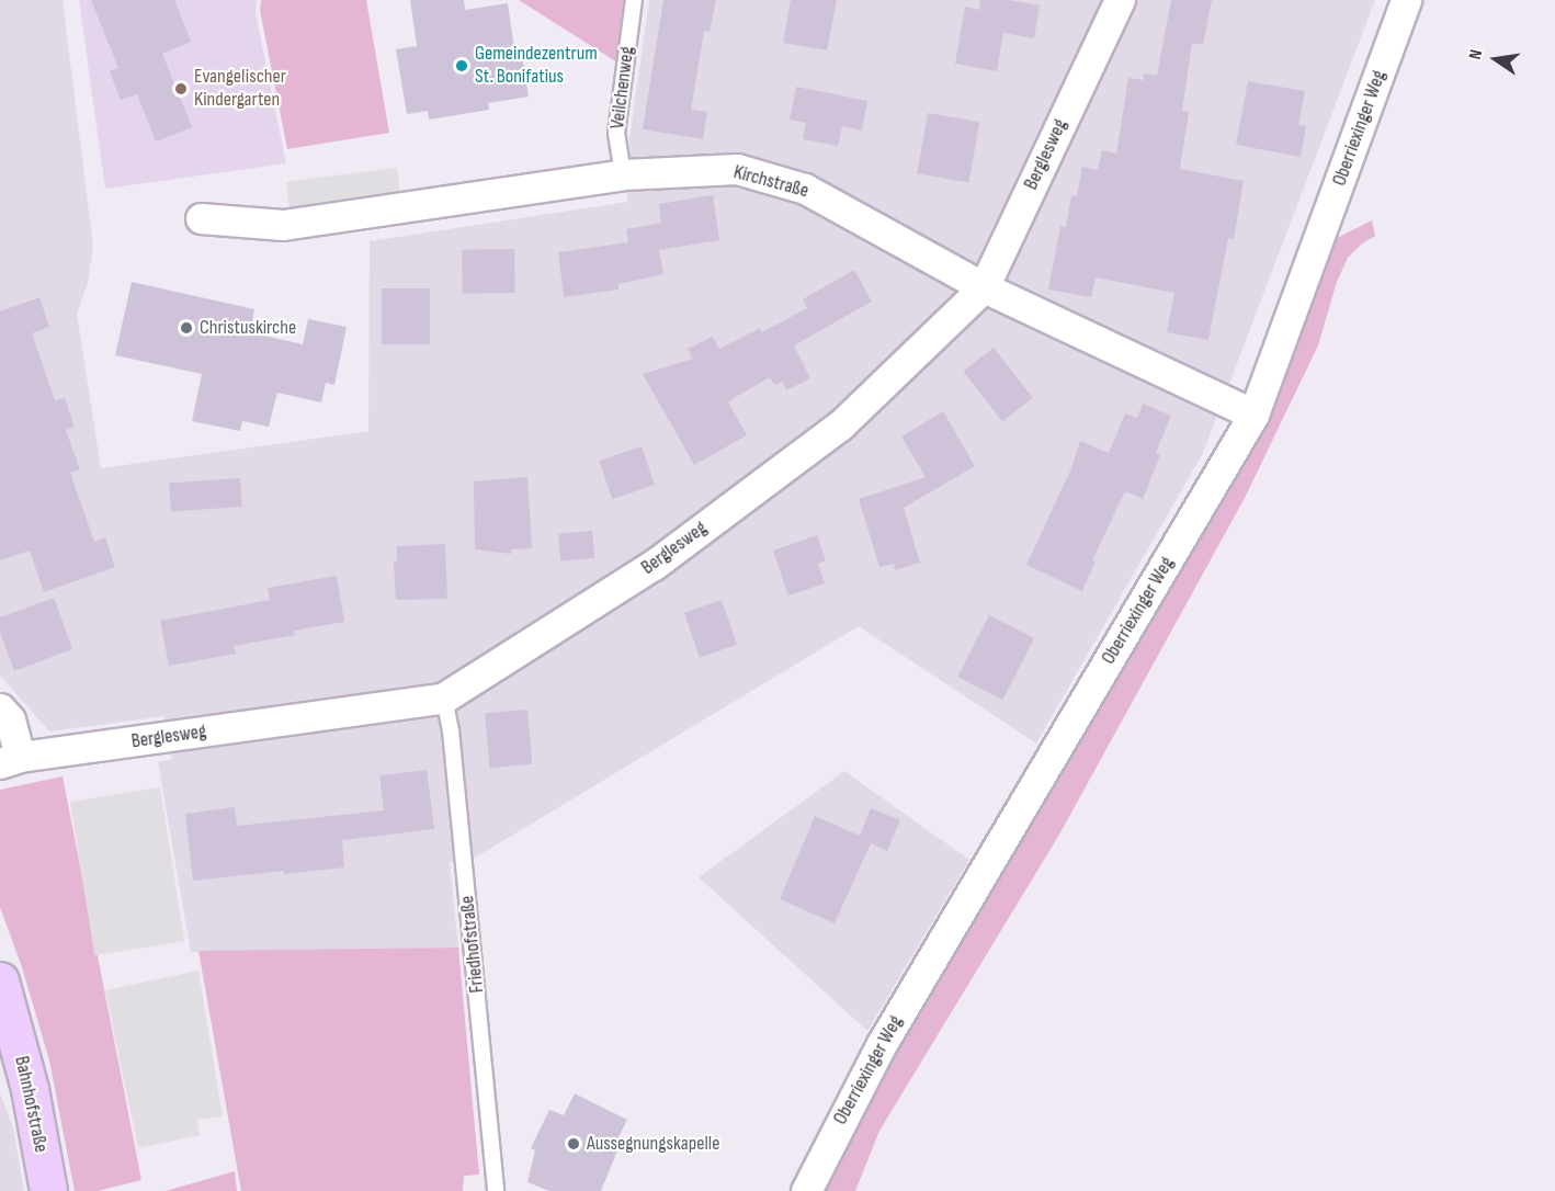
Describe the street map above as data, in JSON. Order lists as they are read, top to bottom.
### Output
{
  "streets": {
    "main road": ["Bahnhofstraße"],
    "street": ["Oberriexinger Weg", "Berglesweg", "Kirchstraße"],
    "lane": ["Veilchenweg", "Friedhofstraße"]
  },
  "crossings": [
    ["Veilchenweg", "Kirchstraße"],
    ["Oberriexinger Weg", "Kirchstraße"],
    ["Berglesweg", "Kirchstraße"],
    ["Berglesweg", "Friedhofstraße"]
  ],
  "places": [
    "Gemeindezentrum St. Bonifatius",
    "Evangelischer Kindergarten",
    "Christuskirche",
    "Aussegnungskapelle"
  ],
  "north": "left"
}
